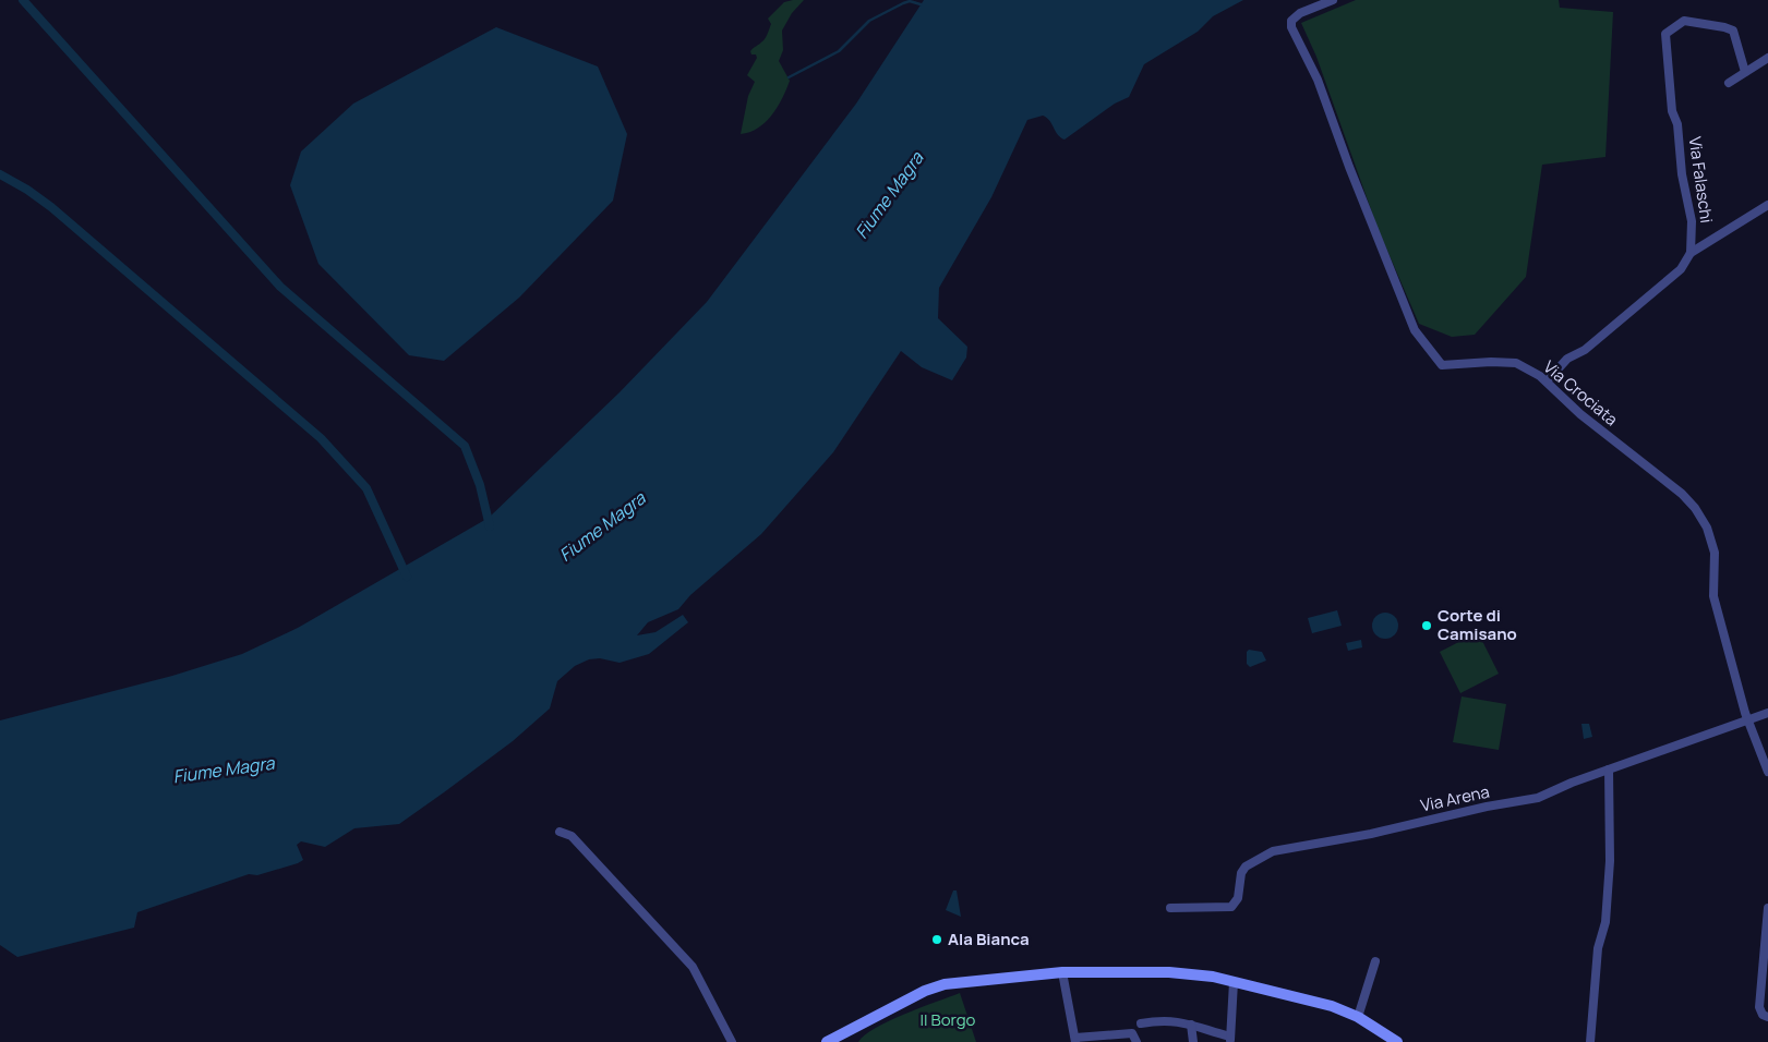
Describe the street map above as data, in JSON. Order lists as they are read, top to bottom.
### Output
{
  "streets": {
    "street": ["Via Falaschi", "Via Crociata", "Via Arena"]
  },
  "crossings": [
    ["Via Crociata", "Via Arena"]
  ],
  "water": ["Fiume Magra"],
  "parks": ["Il Borgo"],
  "places": ["Corte di Camisano", "Ala Bianca"]
}
